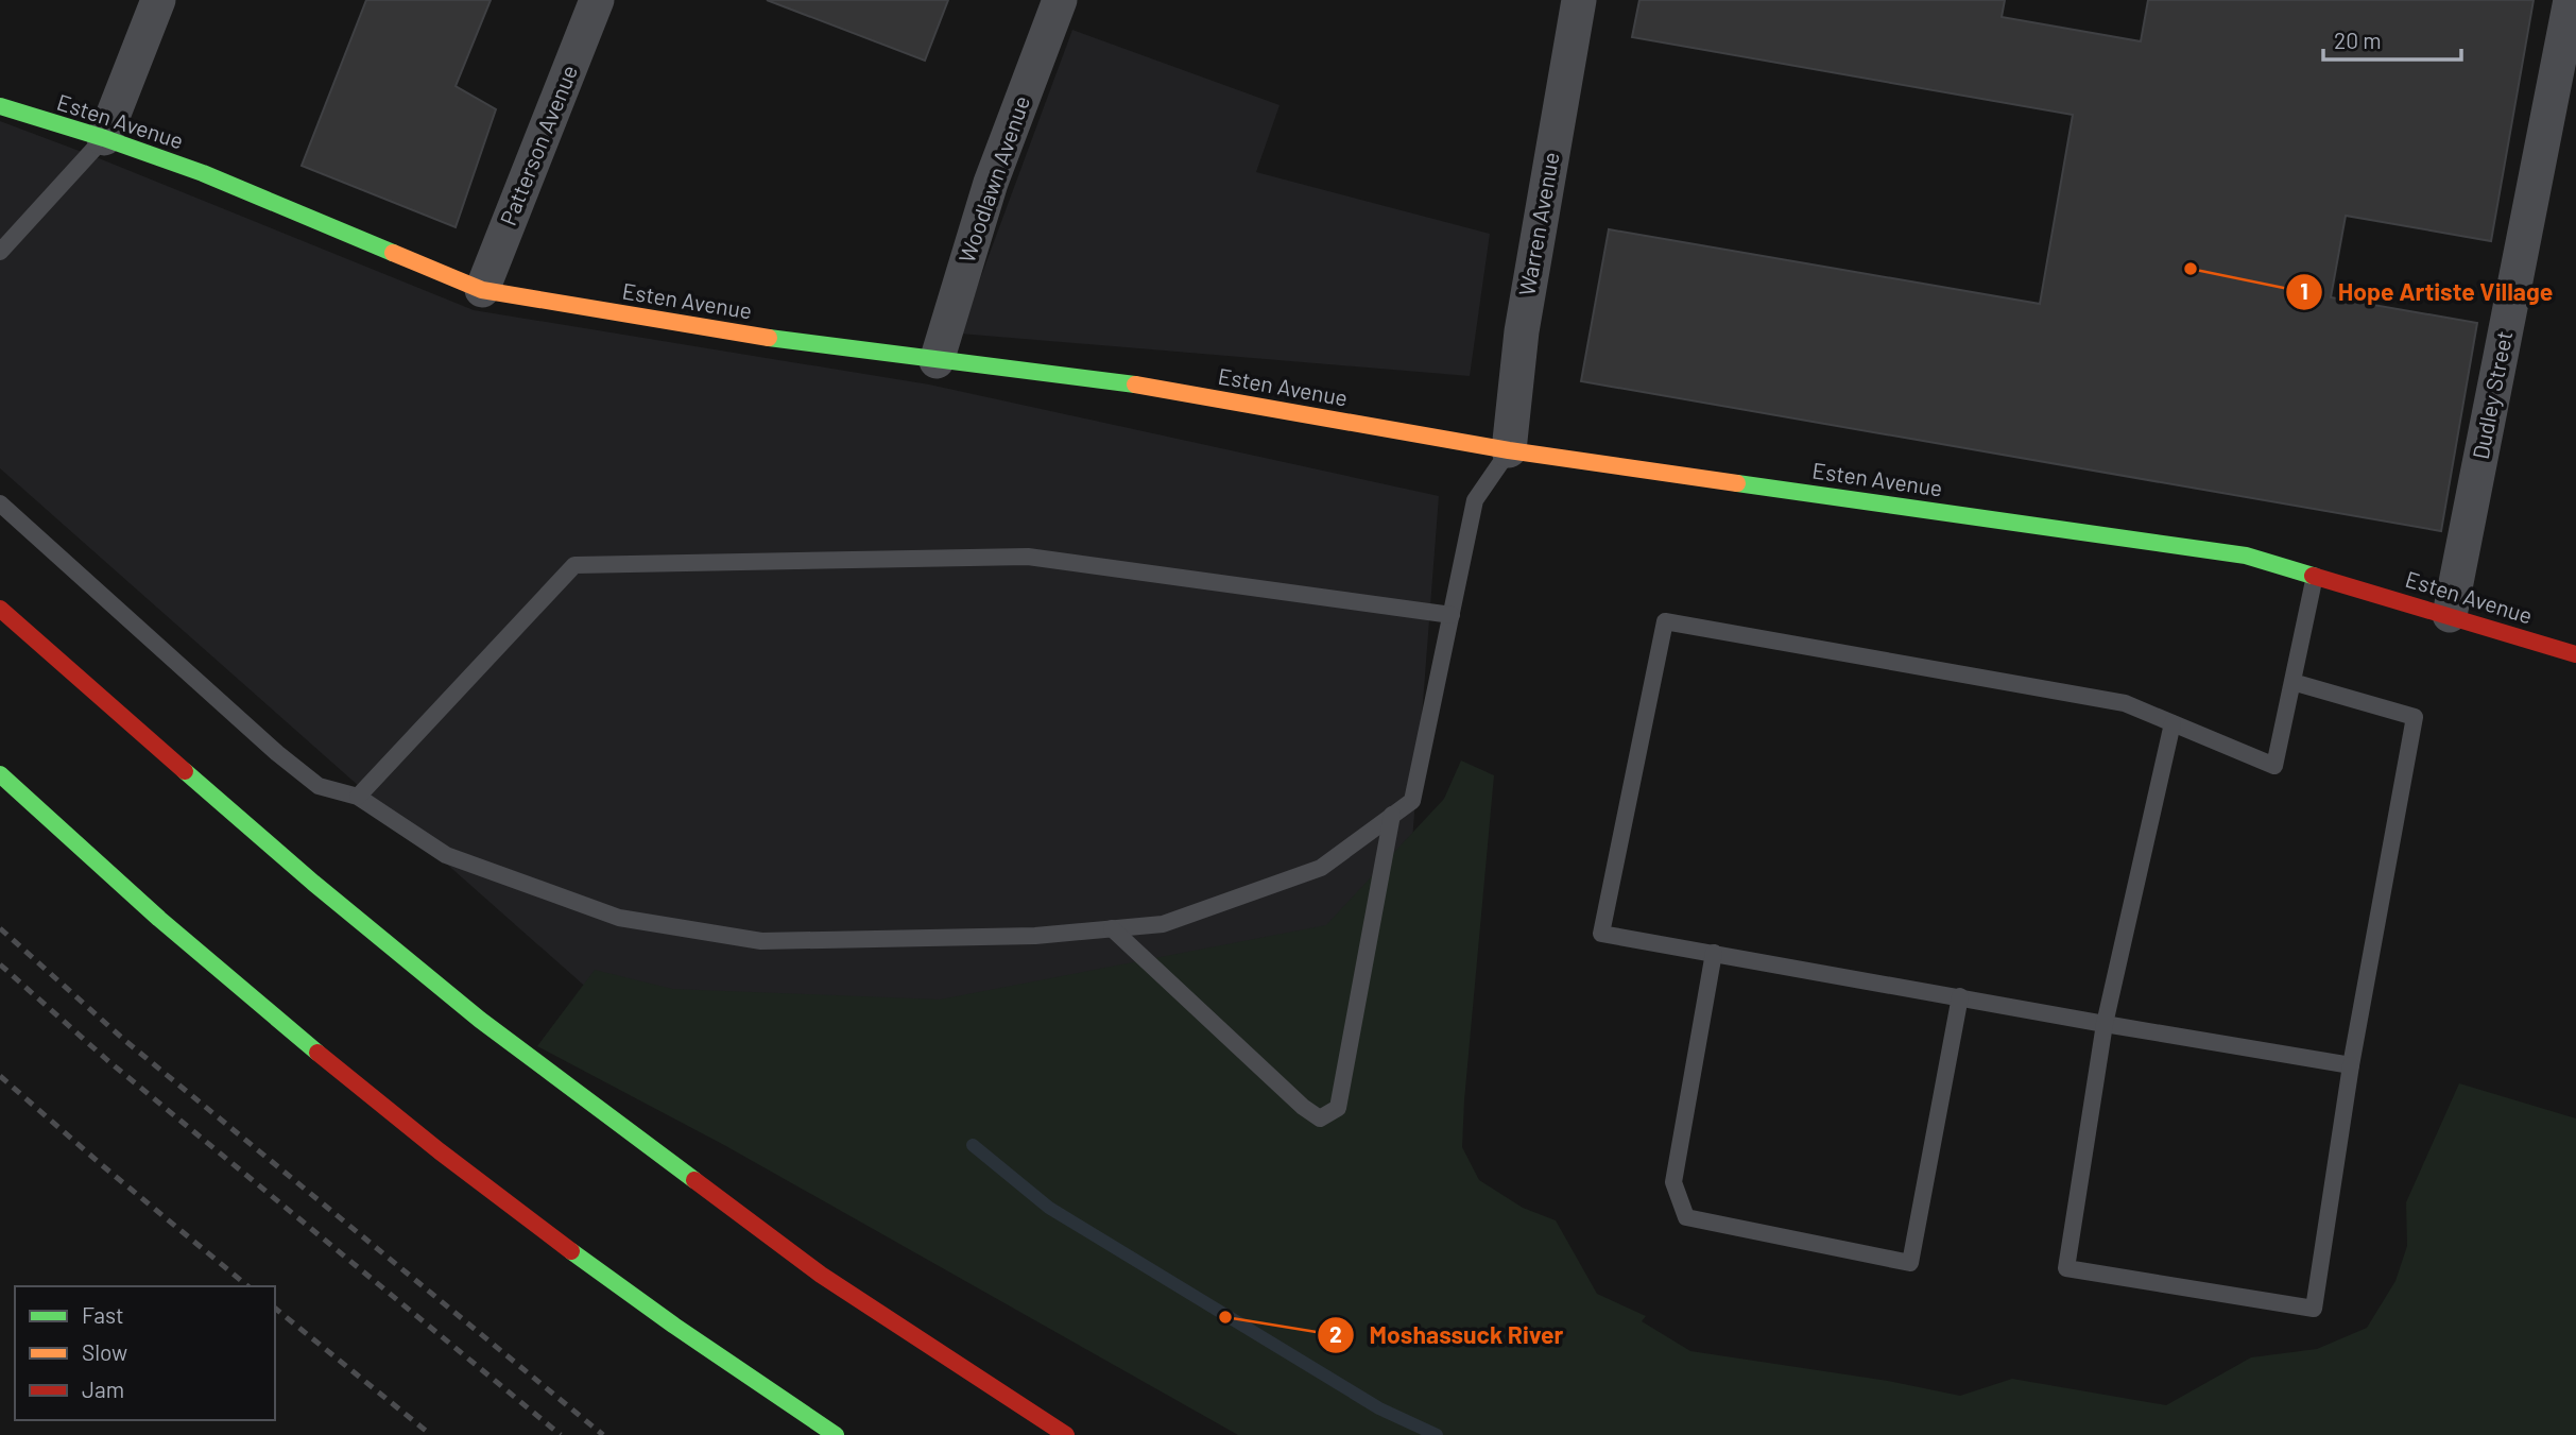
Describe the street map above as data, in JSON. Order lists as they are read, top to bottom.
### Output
{
  "streets": {
    "main road": ["Esten Avenue"],
    "street": [
      "Patterson Avenue",
      "Woodlawn Avenue",
      "Warren Avenue",
      "Dudley Street"
    ]
  },
  "crossings": [
    ["Esten Avenue", "Patterson Avenue"],
    ["Esten Avenue", "Woodlawn Avenue"],
    ["Esten Avenue", "Warren Avenue"],
    ["Esten Avenue", "Dudley Street"]
  ],
  "places": ["Hope Artiste Village", "Moshassuck River"],
  "legend": ["Fast", "Slow", "Jam"],
  "scale_bar": "20 m"
}
